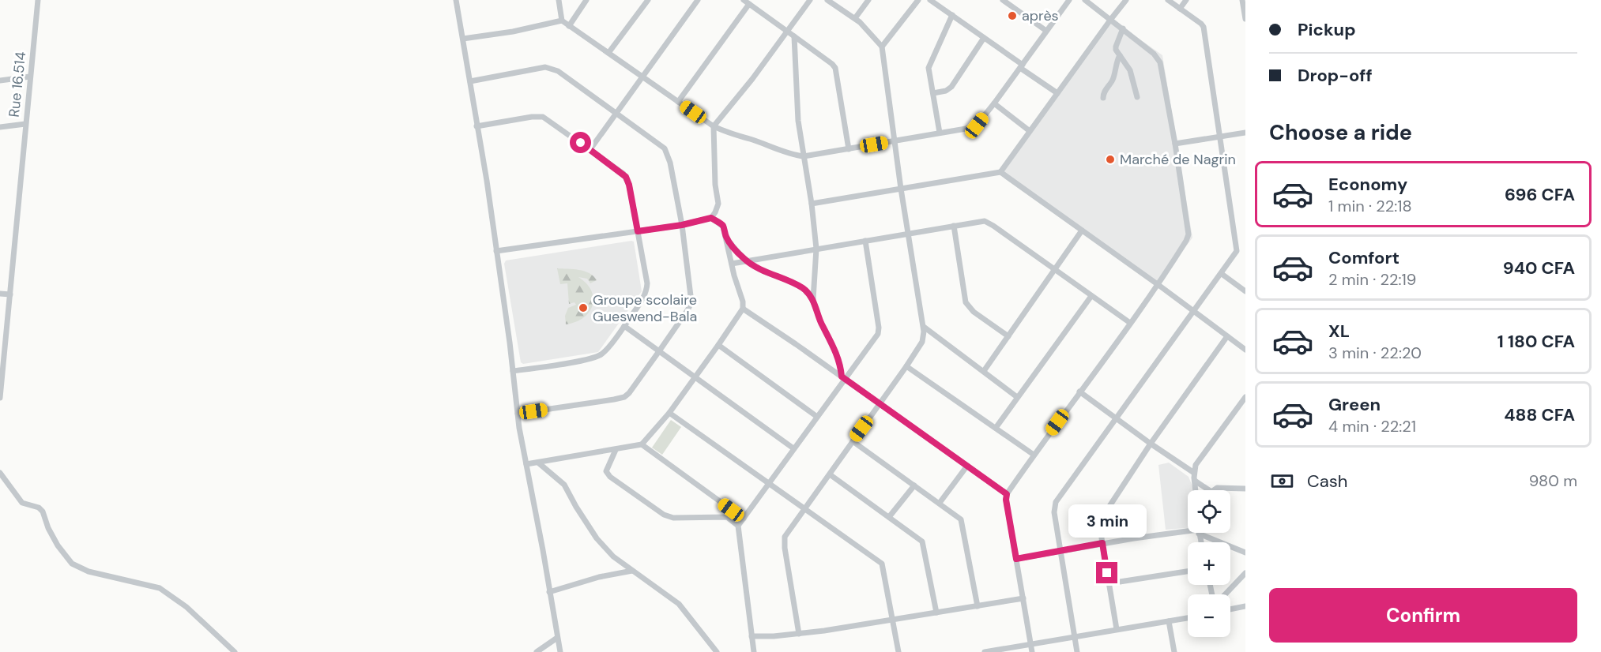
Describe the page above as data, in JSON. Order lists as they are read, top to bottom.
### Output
{
  "streets": {
    "street": ["Rue 16.514"]
  },
  "places": ["après", "Marché de Nagrin", "Groupe scolaire Gueswend-Bala"],
  "page": {
    "banner": ["Pickup", "Drop-off"],
    "heading": "Choose a ride",
    "list": [
      {
        "name": "Economy",
        "note": "1 min · 22:18",
        "value": "696 CFA"
      },
      {
        "name": "Comfort",
        "note": "2 min · 22:19",
        "value": "940 CFA"
      },
      {
        "name": "XL",
        "note": "3 min · 22:20",
        "value": "1 180 CFA"
      },
      {
        "name": "Green",
        "note": "4 min · 22:21",
        "value": "488 CFA"
      }
    ],
    "pay": ["Cash", "980 m"],
    "map_buttons": ["+", "−"],
    "bubble": "3 min",
    "buttons": "Confirm"
  }
}
